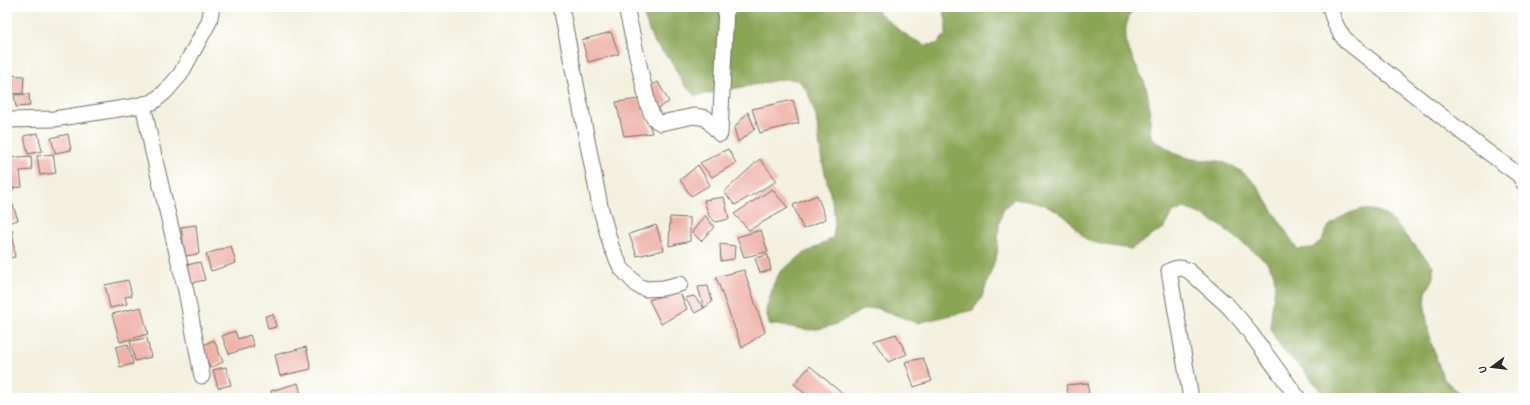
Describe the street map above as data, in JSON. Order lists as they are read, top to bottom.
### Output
{
  "north": "left"
}
